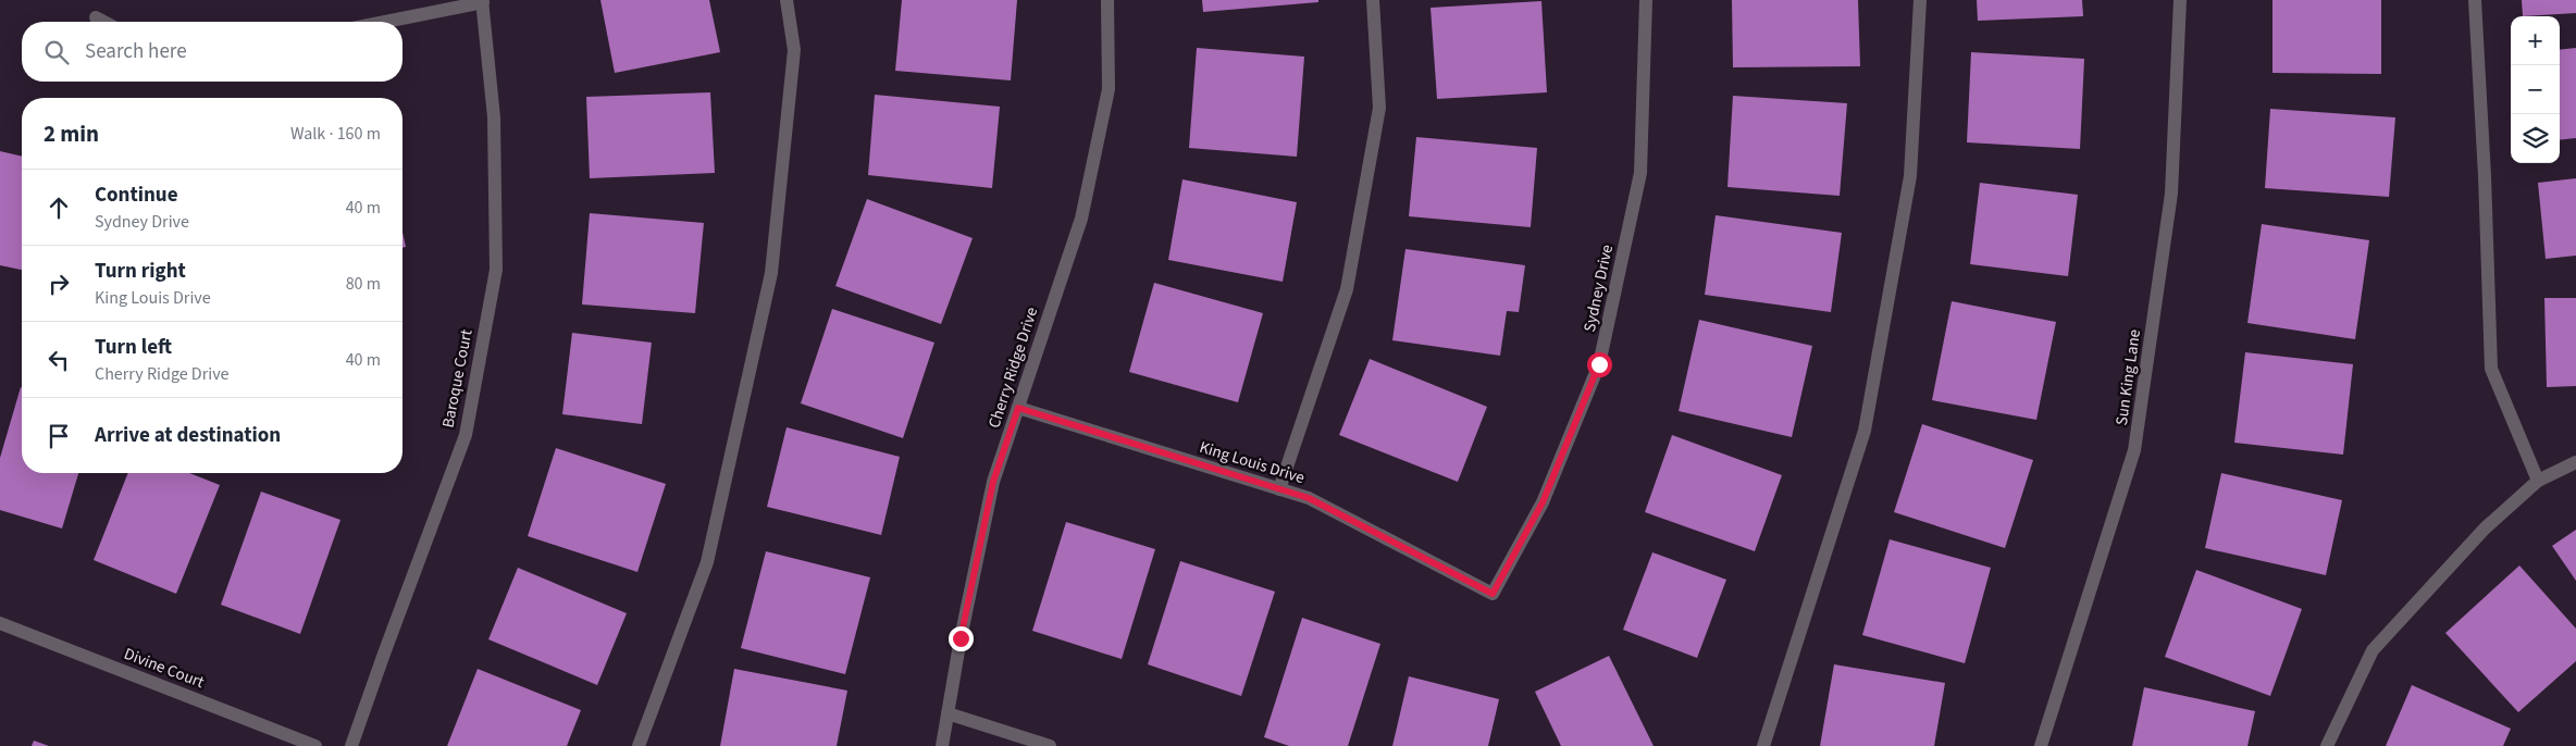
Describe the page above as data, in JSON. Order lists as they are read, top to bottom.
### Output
{
  "streets": {
    "street": [
      "Sydney Drive",
      "Cherry Ridge Drive",
      "Sun King Lane",
      "Baroque Court",
      "King Louis Drive",
      "Divine Court"
    ]
  },
  "crossings": [
    ["Sydney Drive", "King Louis Drive"],
    ["Cherry Ridge Drive", "King Louis Drive"]
  ],
  "page": {
    "map_buttons": ["+", "−"],
    "search": "Search here",
    "heading": ["2 min", "Walk · 160 m"],
    "list": [
      ["Continue", "Sydney Drive", "40 m"],
      ["Turn right", "King Louis Drive", "80 m"],
      ["Turn left", "Cherry Ridge Drive", "40 m"],
      "Arrive at destination"
    ]
  }
}
